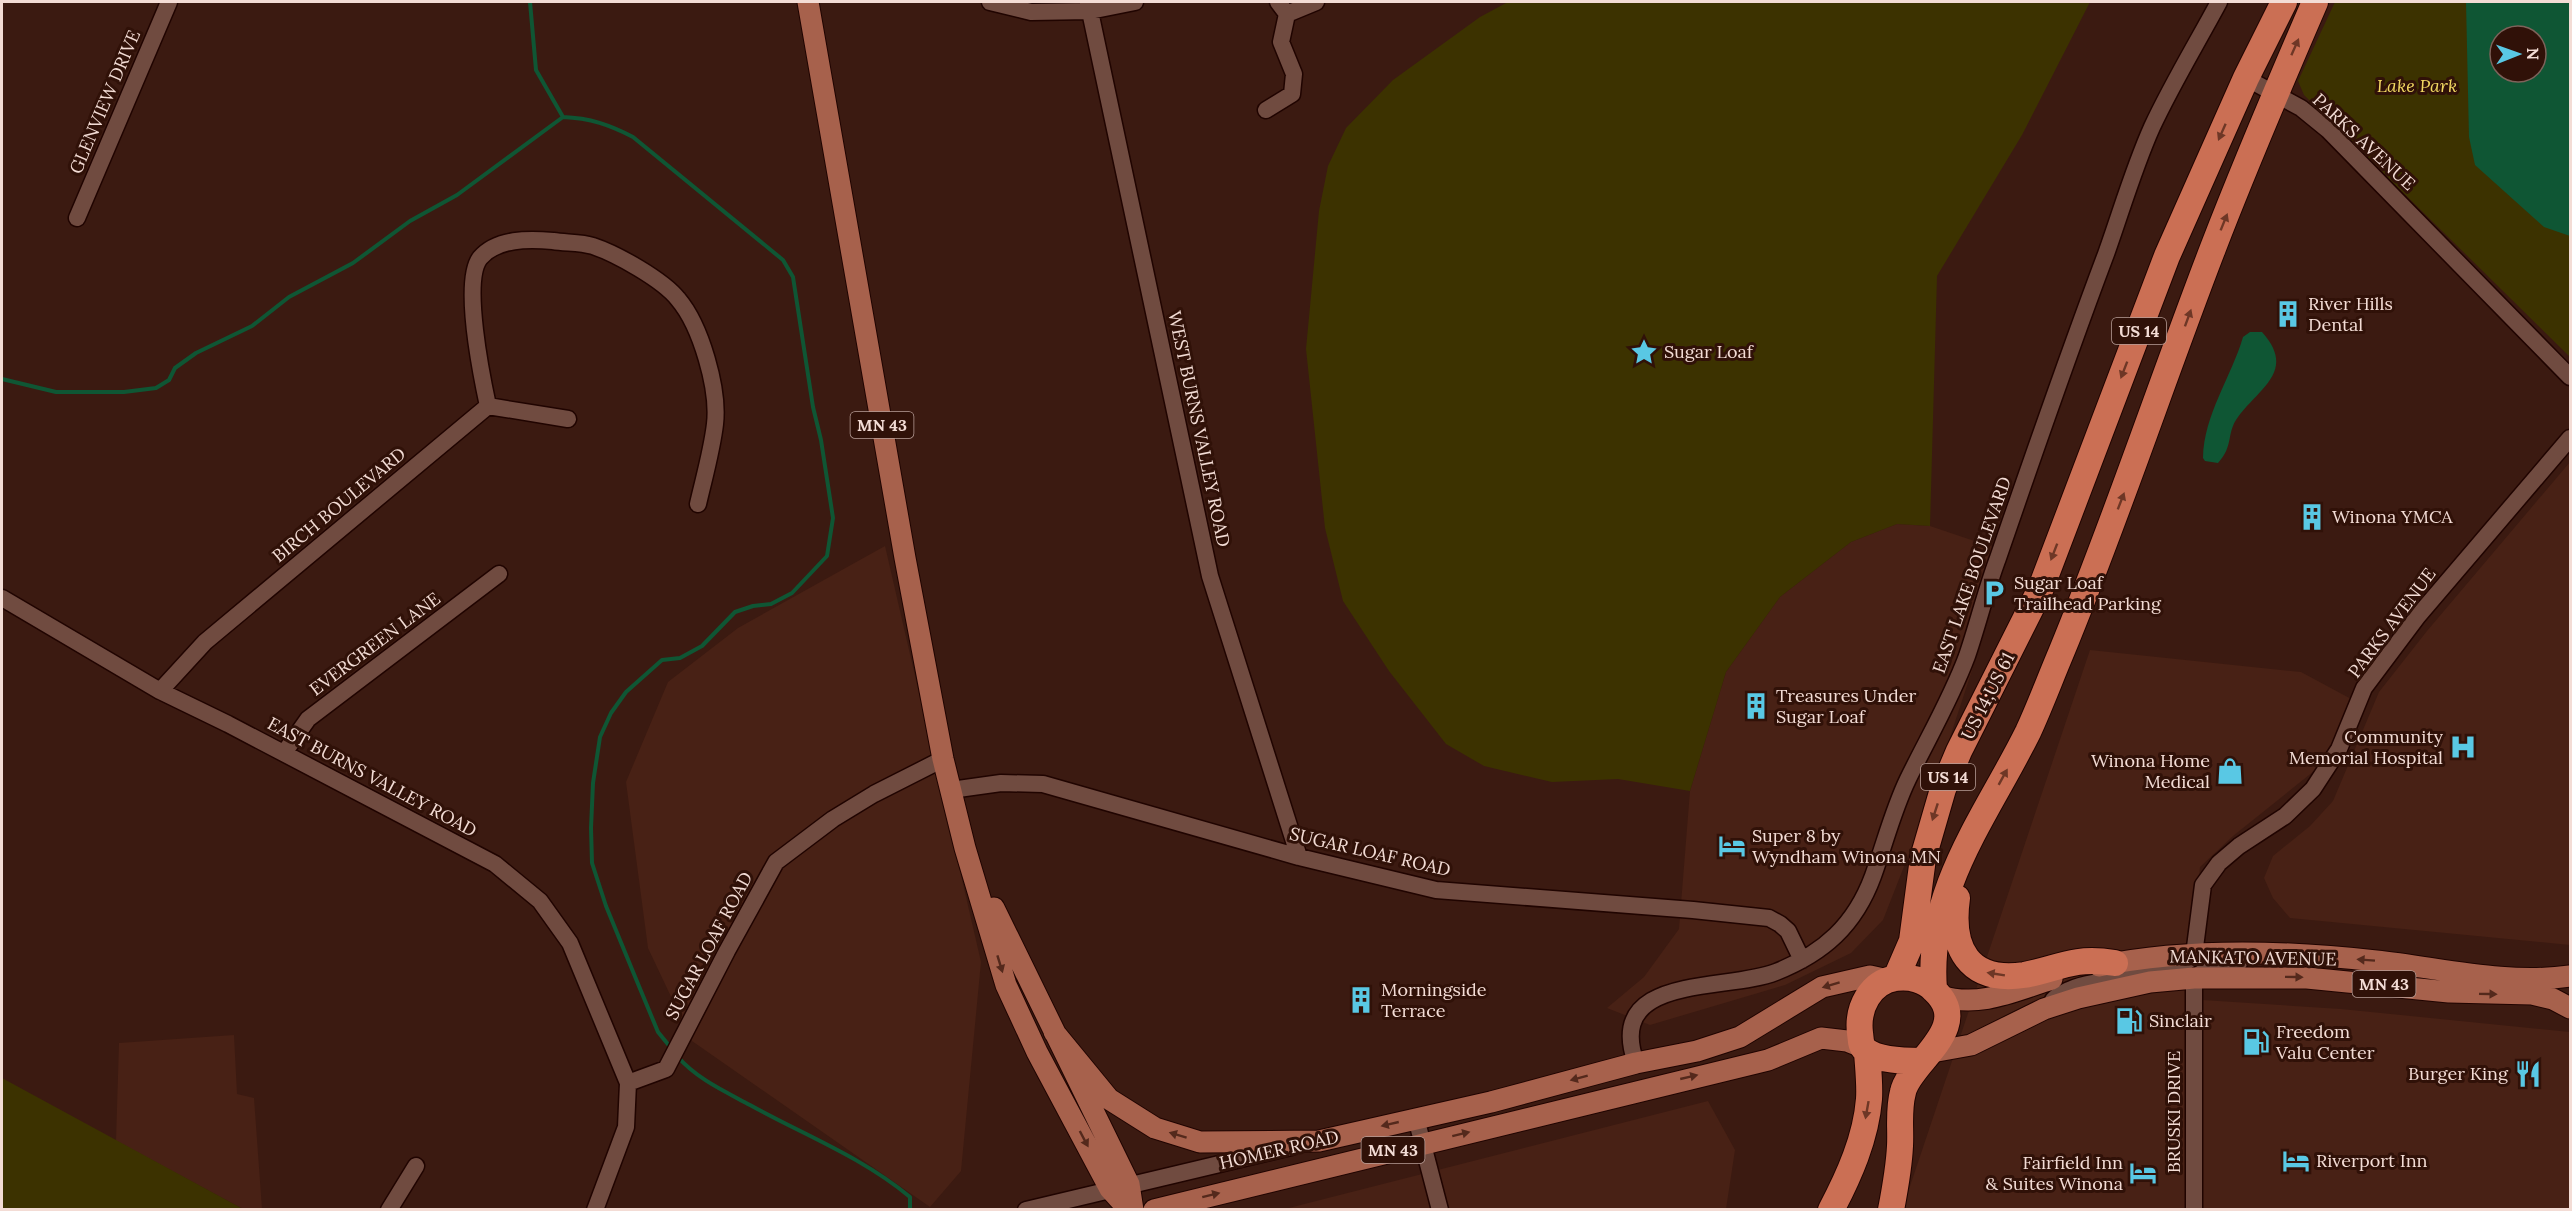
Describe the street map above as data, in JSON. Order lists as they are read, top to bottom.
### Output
{
  "streets": {
    "highway": ["US 14", "US 14;US 61"],
    "main road": ["MN 43", "MANKATO AVENUE", "HOMER ROAD"],
    "street": [
      "GLENVIEW DRIVE",
      "PARKS AVENUE",
      "WEST BURNS VALLEY ROAD",
      "BIRCH BOULEVARD",
      "EAST LAKE BOULEVARD",
      "EVERGREEN LANE",
      "EAST BURNS VALLEY ROAD",
      "SUGAR LOAF ROAD",
      "BRUSKI DRIVE"
    ]
  },
  "crossings": [
    ["PARKS AVENUE", "US 14"],
    ["PARKS AVENUE", "US 14;US 61"],
    ["PARKS AVENUE", "MANKATO AVENUE"],
    ["US 14", "MN 43"],
    ["US 14", "US 14;US 61"],
    ["US 14", "MANKATO AVENUE"],
    ["US 14", "HOMER ROAD"],
    ["MN 43", "EAST LAKE BOULEVARD"],
    ["MN 43", "US 14;US 61"],
    ["MN 43", "SUGAR LOAF ROAD"],
    ["MN 43", "MANKATO AVENUE"],
    ["MN 43", "HOMER ROAD"],
    ["WEST BURNS VALLEY ROAD", "SUGAR LOAF ROAD"],
    ["BIRCH BOULEVARD", "EAST BURNS VALLEY ROAD"],
    ["EAST LAKE BOULEVARD", "SUGAR LOAF ROAD"],
    ["EAST LAKE BOULEVARD", "HOMER ROAD"],
    ["EVERGREEN LANE", "EAST BURNS VALLEY ROAD"],
    ["US 14;US 61", "MANKATO AVENUE"],
    ["US 14;US 61", "HOMER ROAD"],
    ["EAST BURNS VALLEY ROAD", "SUGAR LOAF ROAD"],
    ["MANKATO AVENUE", "BRUSKI DRIVE"],
    ["MANKATO AVENUE", "HOMER ROAD"]
  ],
  "parks": ["Lake Park"],
  "places": {
    "building": [
      "River Hills Dental",
      "Winona YMCA",
      "Treasures Under Sugar Loaf",
      "Morningside Terrace"
    ],
    "place": ["Sugar Loaf"],
    "parking": ["Sugar Loaf Trailhead Parking"],
    "hospital": ["Community Memorial Hospital"],
    "shop": ["Winona Home Medical"],
    "hotel": ["Super 8 by Wyndham Winona MN", "Riverport Inn", "Fairfield Inn & Suites Winona"],
    "fuel station": ["Sinclair", "Freedom Valu Center"],
    "restaurant": ["Burger King"]
  },
  "north": "right"
}
